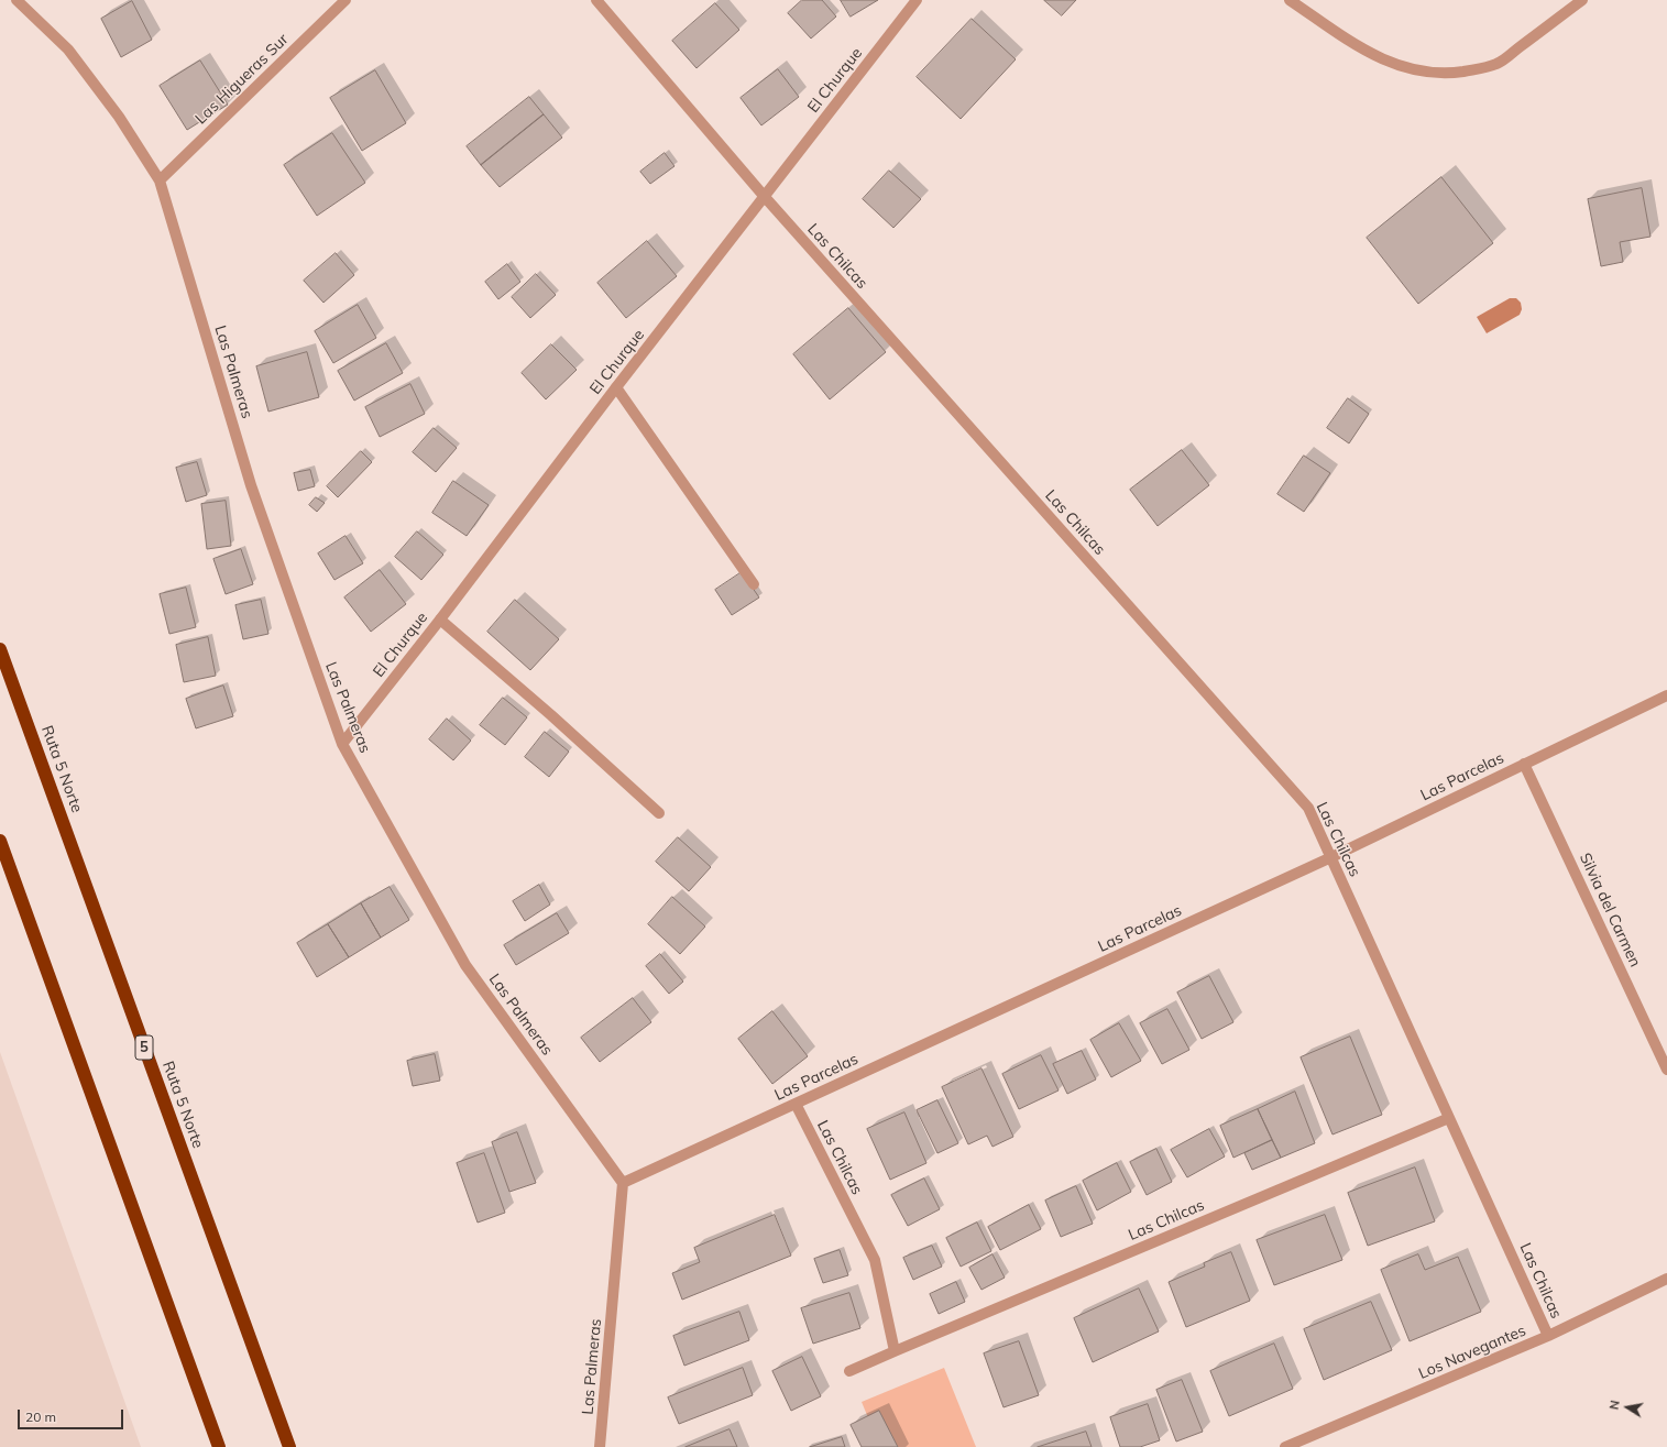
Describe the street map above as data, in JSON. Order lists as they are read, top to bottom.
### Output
{
  "streets": {
    "highway": ["Ruta 5 Norte", "5"],
    "street": [
      "Las Higueras Sur",
      "El Churque",
      "Las Chilcas",
      "Las Palmeras",
      "Las Parcelas",
      "Silvia del Carmen",
      "Los Navegantes"
    ]
  },
  "crossings": [
    ["Las Higueras Sur", "Las Palmeras"],
    ["El Churque", "Las Chilcas"],
    ["El Churque", "Las Palmeras"],
    ["Las Chilcas", "Las Parcelas"],
    ["Las Chilcas", "Los Navegantes"],
    ["Las Palmeras", "Las Parcelas"],
    ["Las Parcelas", "Silvia del Carmen"]
  ],
  "scale_bar": "20 m",
  "north": "left"
}
